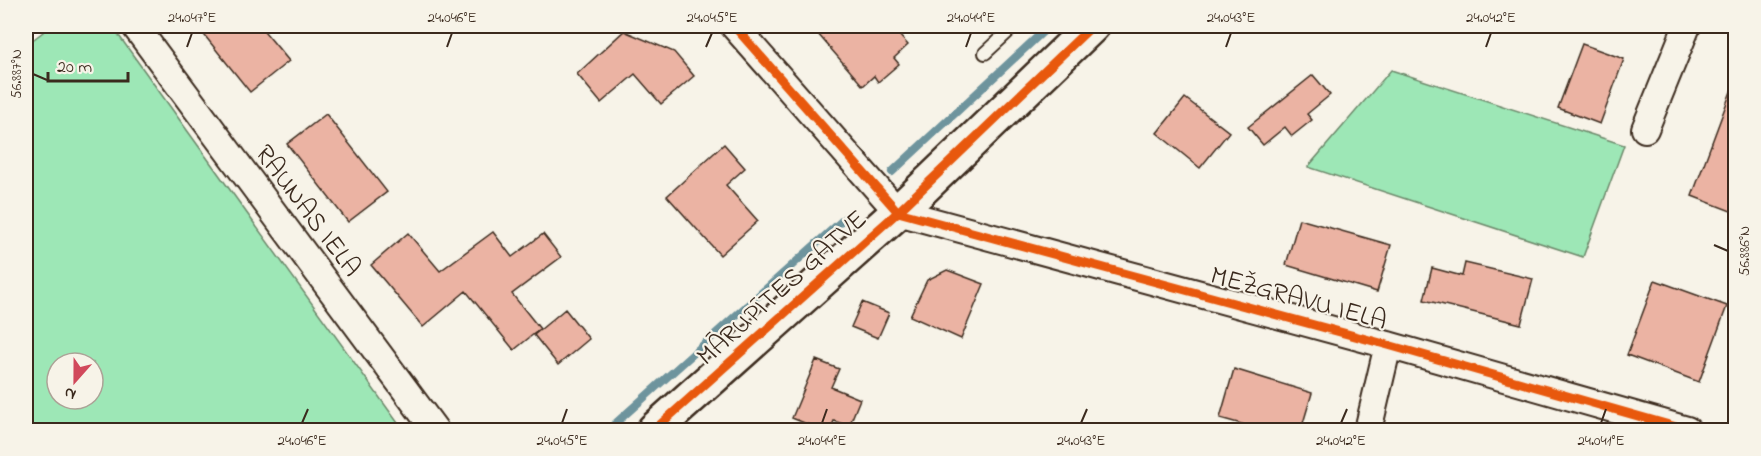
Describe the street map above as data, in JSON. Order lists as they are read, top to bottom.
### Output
{
  "streets": {
    "street": ["RAUNAS IELA", "MĀRUPĪTES GATVE", "MEŽGRAVU IELA"]
  },
  "crossings": [
    ["MĀRUPĪTES GATVE", "MEŽGRAVU IELA"]
  ],
  "scale_bar": "20 m",
  "north": "bottom",
  "coordinates": [
    "24.047°E",
    "24.046°E",
    "24.045°E",
    "24.044°E",
    "24.043°E",
    "24.042°E",
    "56.887°N",
    "56.886°N",
    "24.041°E"
  ]
}
